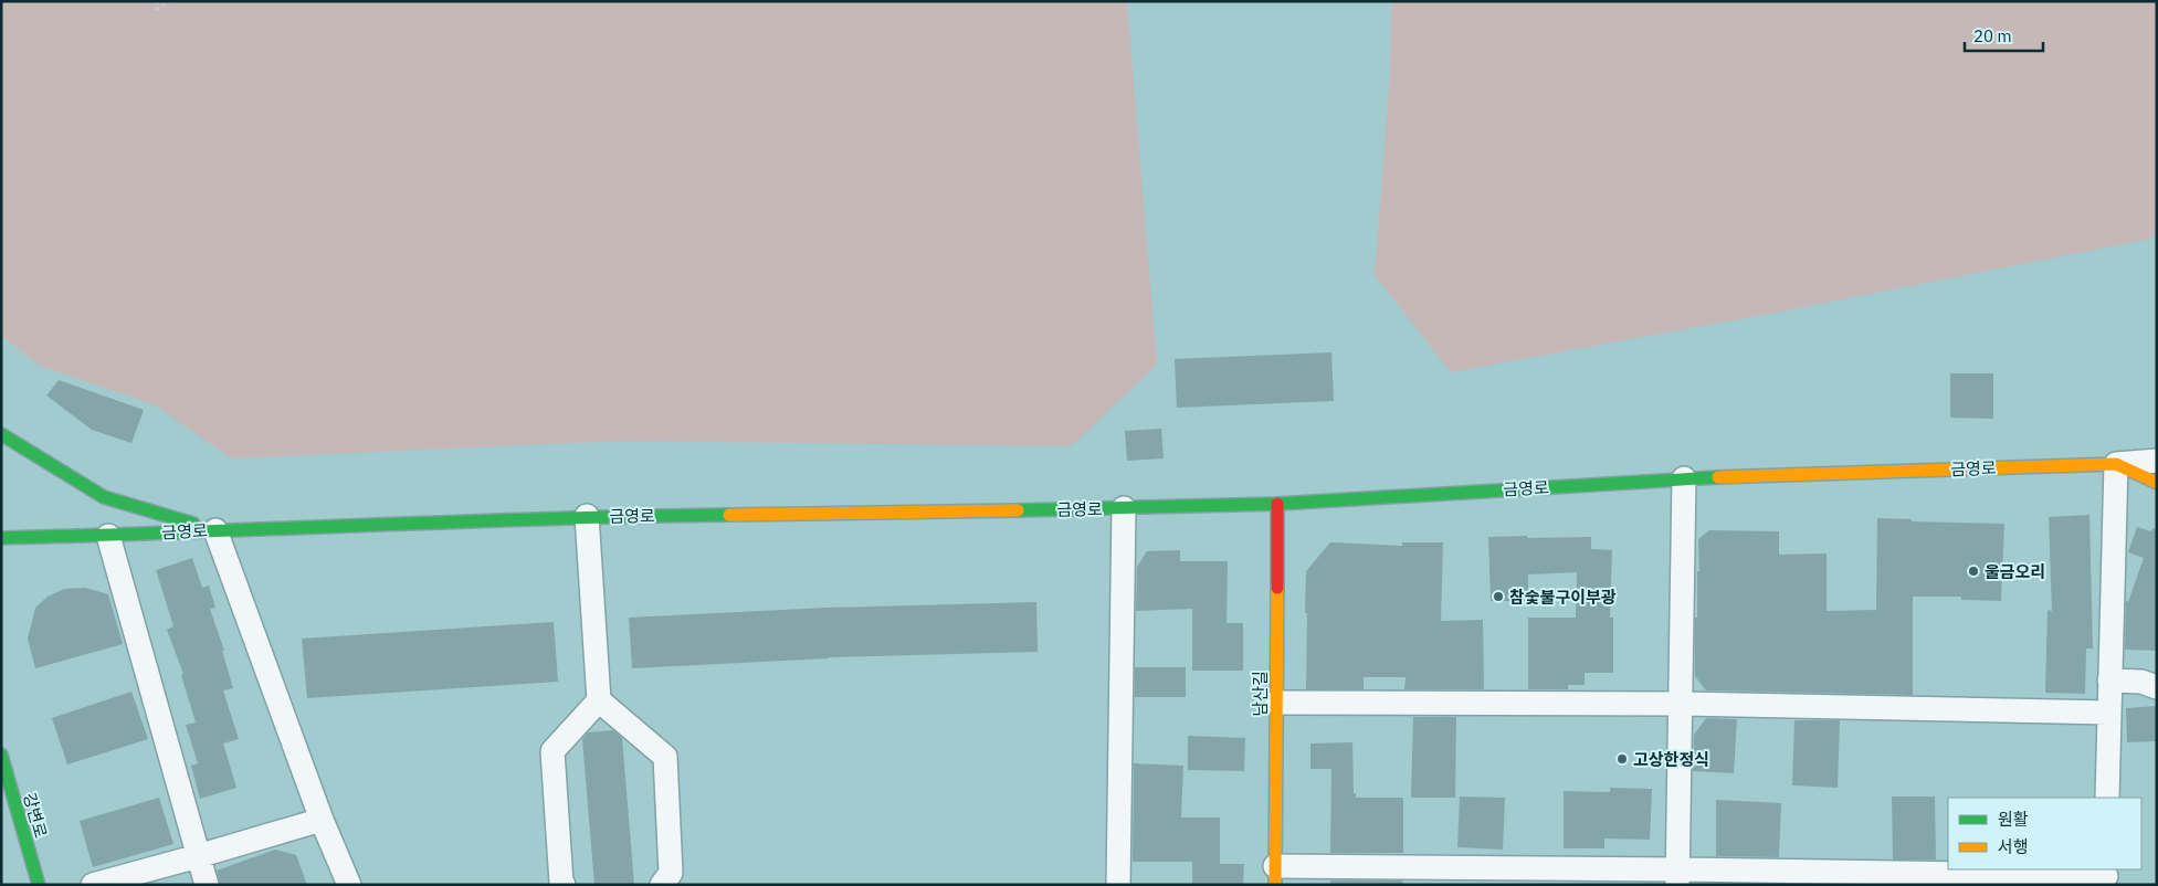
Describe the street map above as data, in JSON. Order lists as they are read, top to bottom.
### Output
{
  "streets": {
    "street": ["금영로", "남산길", "강변로"]
  },
  "crossings": [
    ["금영로", "남산길"]
  ],
  "places": ["울금오리", "참숯불구이부광", "고상한정식"],
  "legend": ["원활", "서행"],
  "scale_bar": "20 m"
}
